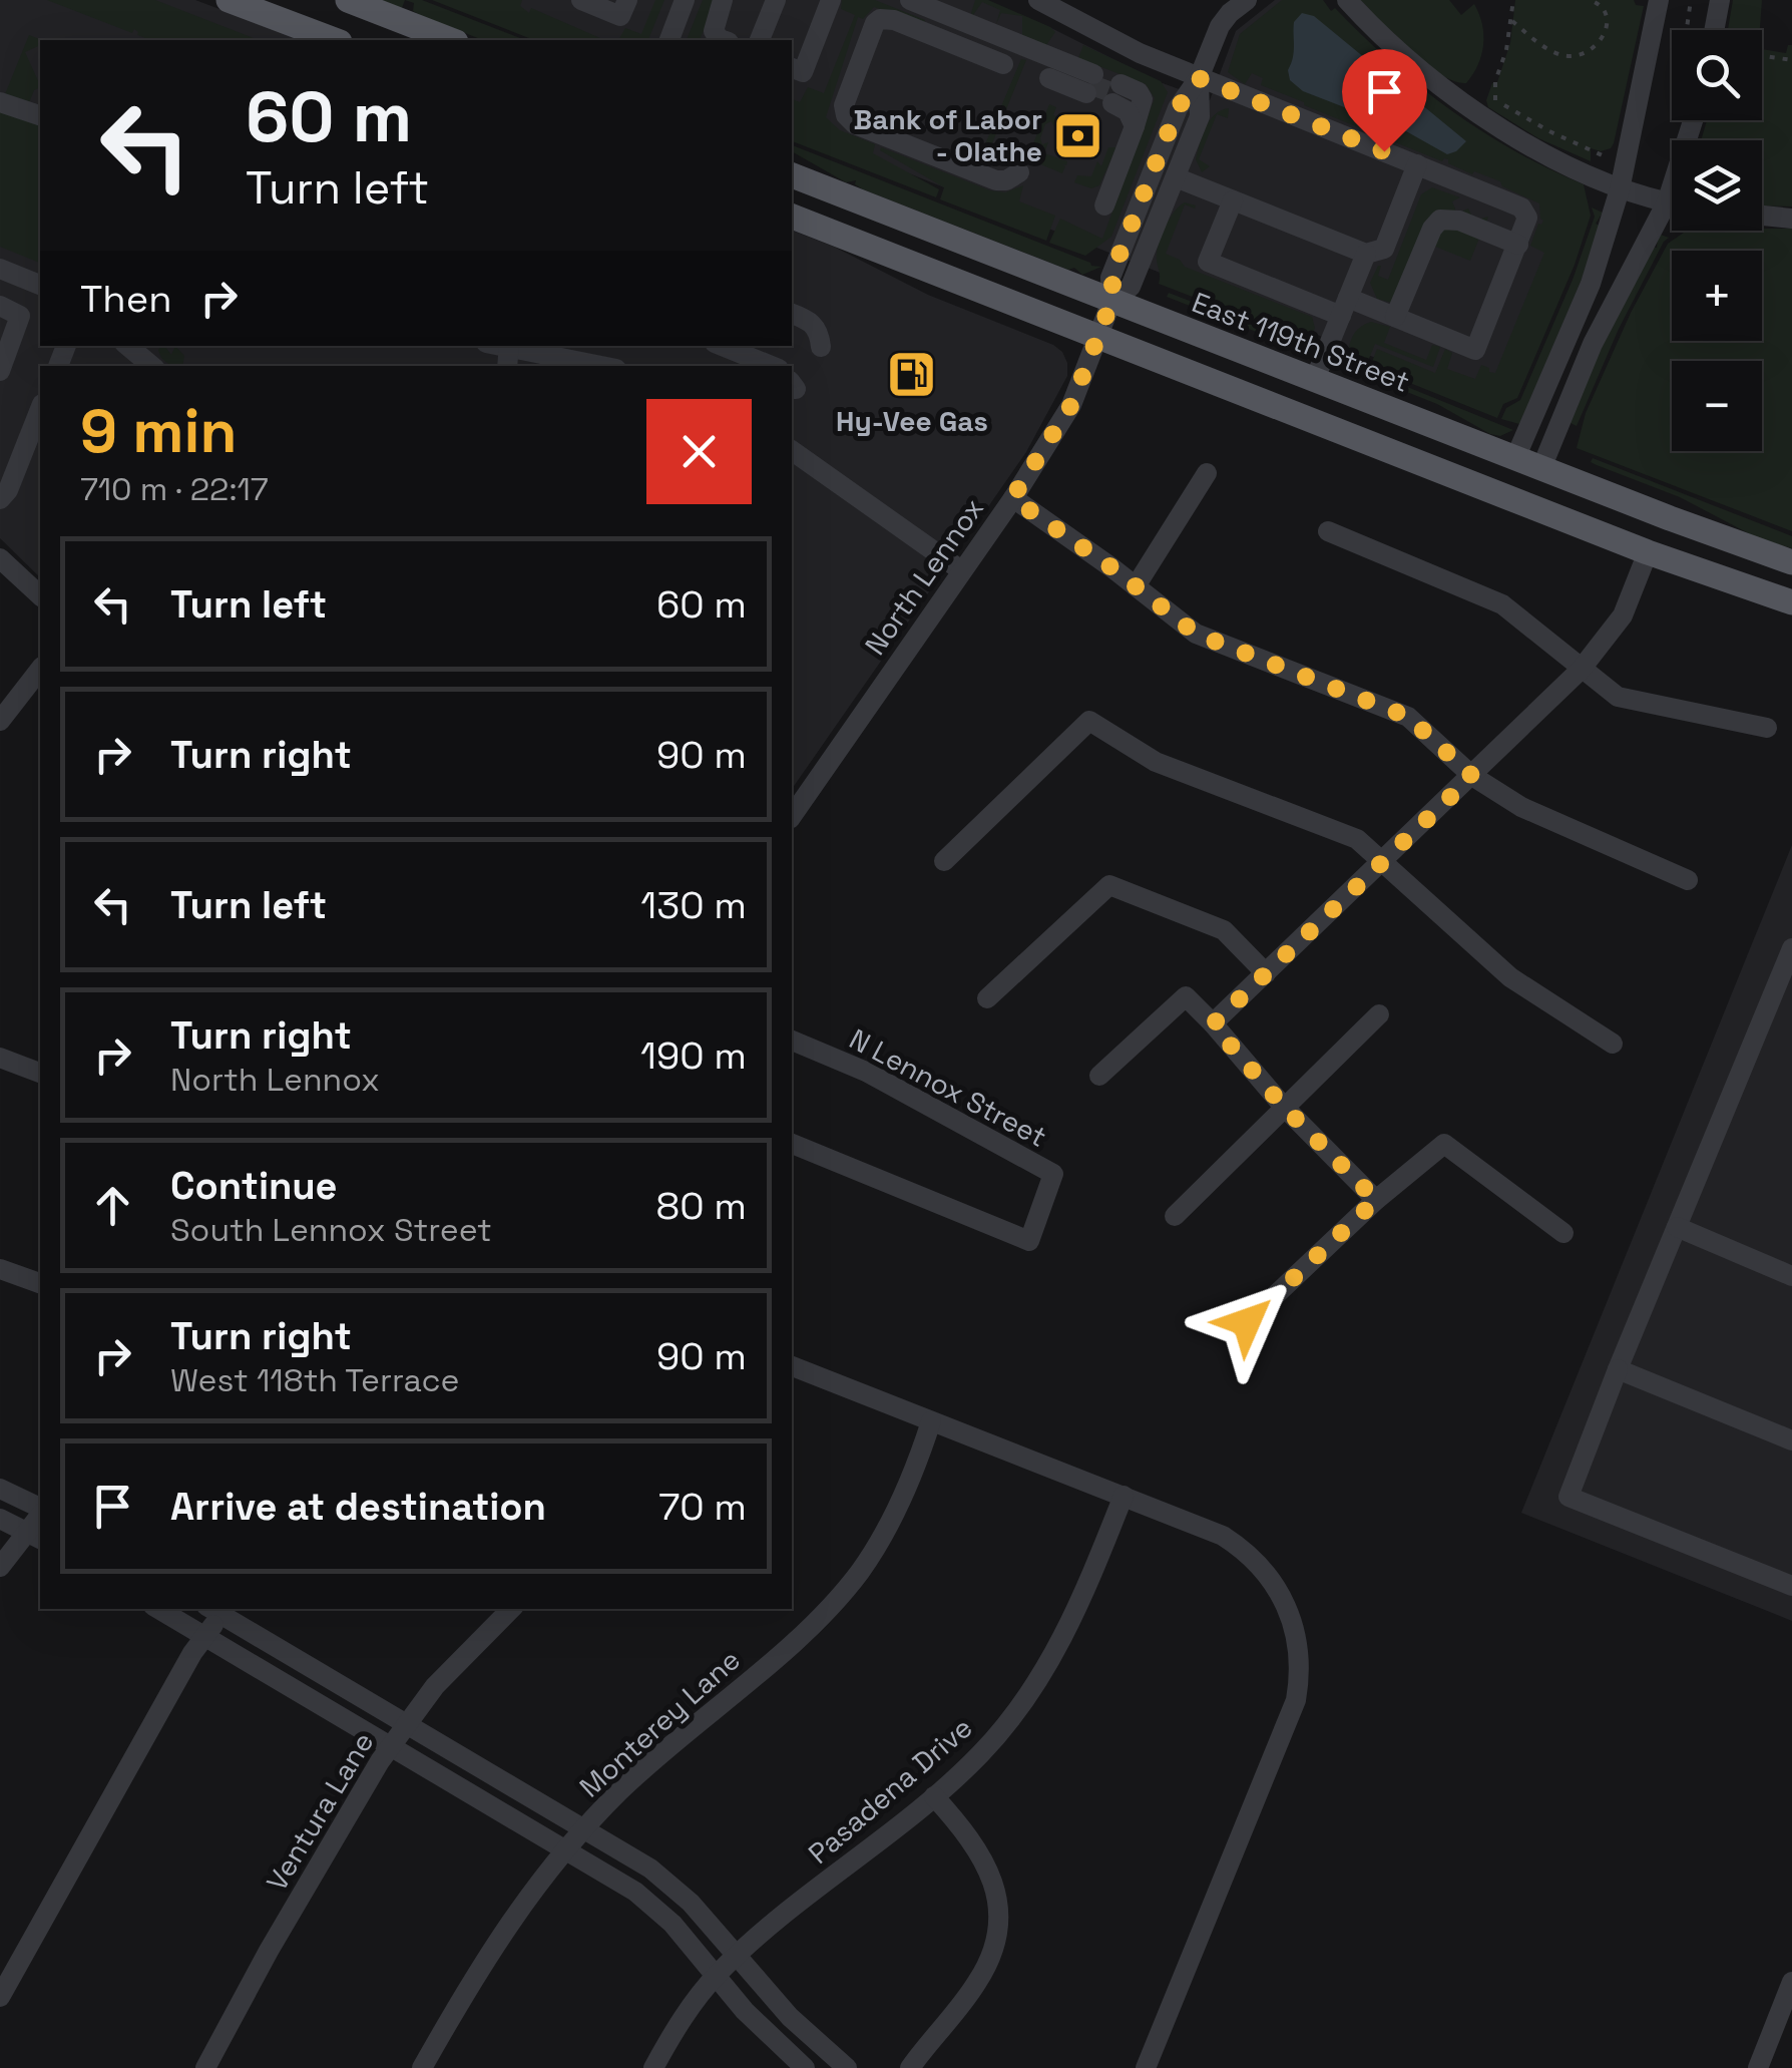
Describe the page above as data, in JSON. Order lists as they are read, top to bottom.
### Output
{
  "streets": {
    "main road": ["East 119th Street"],
    "street": [
      "North Lennox",
      "N Lennox Street",
      "Monterey Lane",
      "Pasadena Drive",
      "Ventura Lane"
    ]
  },
  "crossings": [
    ["East 119th Street", "North Lennox"]
  ],
  "places": {
    "bank": ["Bank of Labor - Olathe"],
    "fuel station": ["Hy-Vee Gas"]
  },
  "page": {
    "map_buttons": ["+", "−"],
    "turn": ["60 m", "Turn left"],
    "then": "Then",
    "heading": ["9 min", "710 m · 22:17"],
    "list": [
      {
        "name": "Turn left",
        "value": "60 m"
      },
      {
        "name": "Turn right",
        "value": "90 m"
      },
      {
        "name": "Turn left",
        "value": "130 m"
      },
      {
        "name": "Turn right",
        "note": "North Lennox",
        "value": "190 m"
      },
      {
        "name": "Continue",
        "note": "South Lennox Street",
        "value": "80 m"
      },
      {
        "name": "Turn right",
        "note": "West 118th Terrace",
        "value": "90 m"
      },
      {
        "name": "Arrive at destination",
        "value": "70 m"
      }
    ]
  }
}
